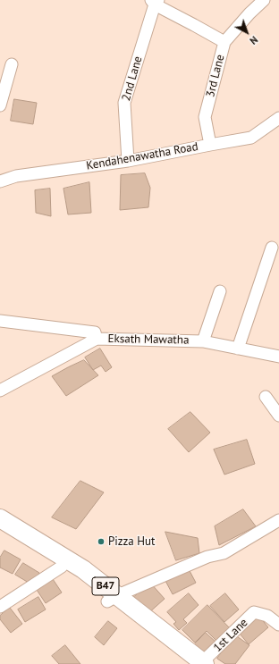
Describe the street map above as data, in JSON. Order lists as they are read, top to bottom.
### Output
{
  "streets": {
    "main road": ["B47"],
    "street": [
      "3rd Lane",
      "2nd Lane",
      "Kendahenawatha Road",
      "Eksath Mawatha",
      "1st Lane"
    ]
  },
  "crossings": [
    ["3rd Lane", "Kendahenawatha Road"],
    ["2nd Lane", "Kendahenawatha Road"],
    ["B47", "1st Lane"]
  ],
  "places": ["Pizza Hut"],
  "north": "bottom right"
}
